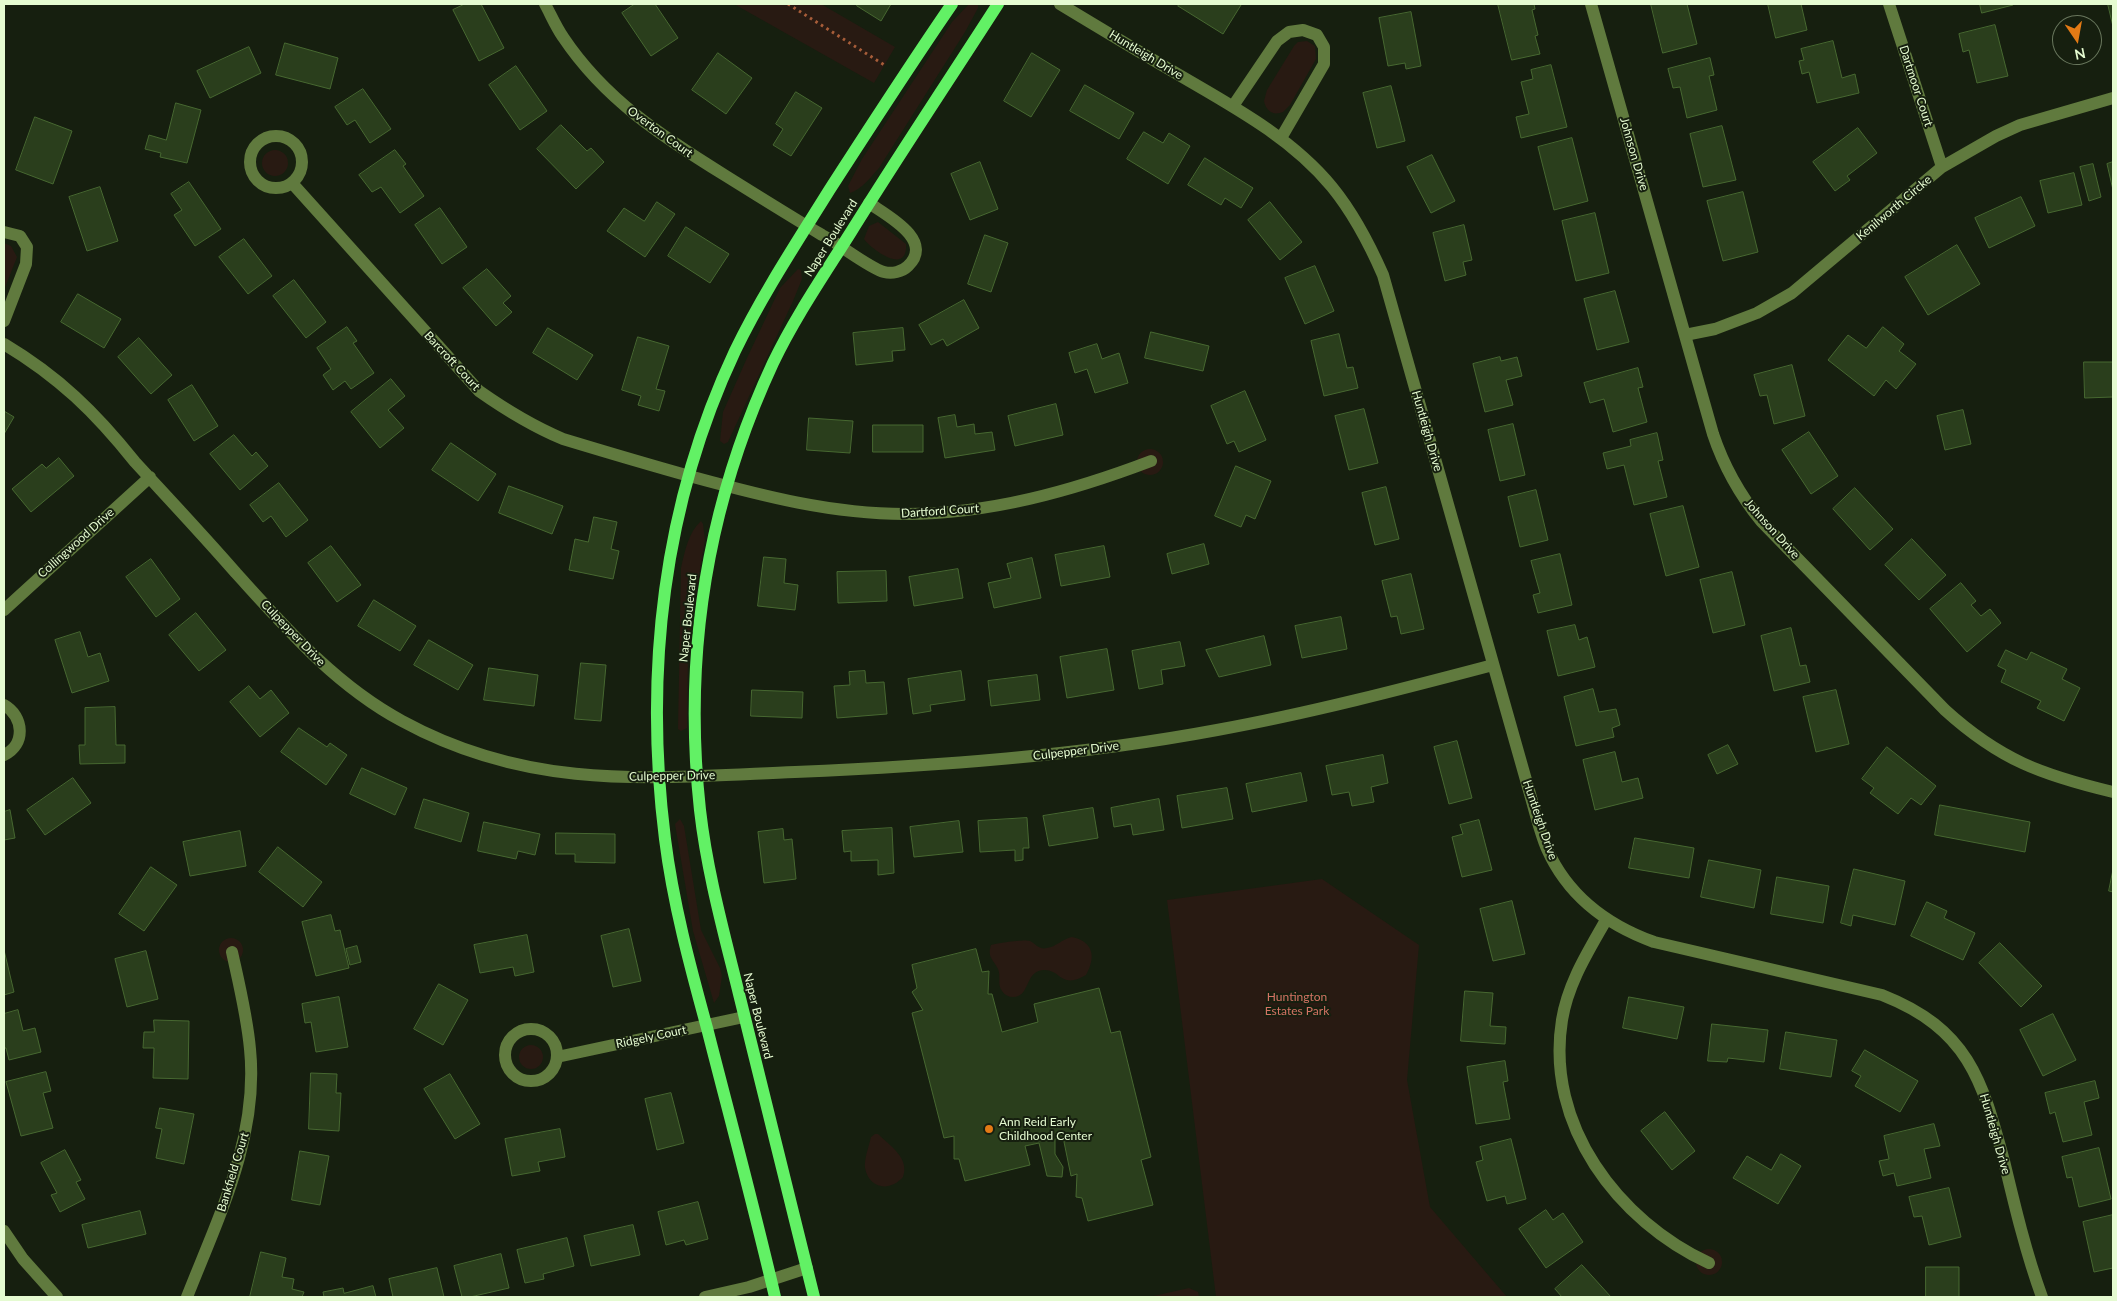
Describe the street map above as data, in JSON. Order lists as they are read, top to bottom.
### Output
{
  "streets": {
    "main road": ["Naper Boulevard"],
    "street": [
      "Huntleigh Drive",
      "Dartmoor Court",
      "Overton Court",
      "Johnson Drive",
      "Kenilworth Circke",
      "Barcroft Court",
      "Dartford Court",
      "Collingwood Drive",
      "Culpepper Drive",
      "Ridgely Court",
      "Bankfield Court"
    ]
  },
  "crossings": [
    ["Huntleigh Drive", "Culpepper Drive"],
    ["Dartmoor Court", "Kenilworth Circke"],
    ["Overton Court", "Naper Boulevard"],
    ["Johnson Drive", "Kenilworth Circke"],
    ["Naper Boulevard", "Barcroft Court"],
    ["Naper Boulevard", "Dartford Court"],
    ["Naper Boulevard", "Culpepper Drive"],
    ["Naper Boulevard", "Ridgely Court"],
    ["Barcroft Court", "Dartford Court"],
    ["Collingwood Drive", "Culpepper Drive"]
  ],
  "parks": ["Huntington Estates Park"],
  "places": ["Ann Reid Early Childhood Center"],
  "north": "bottom"
}
